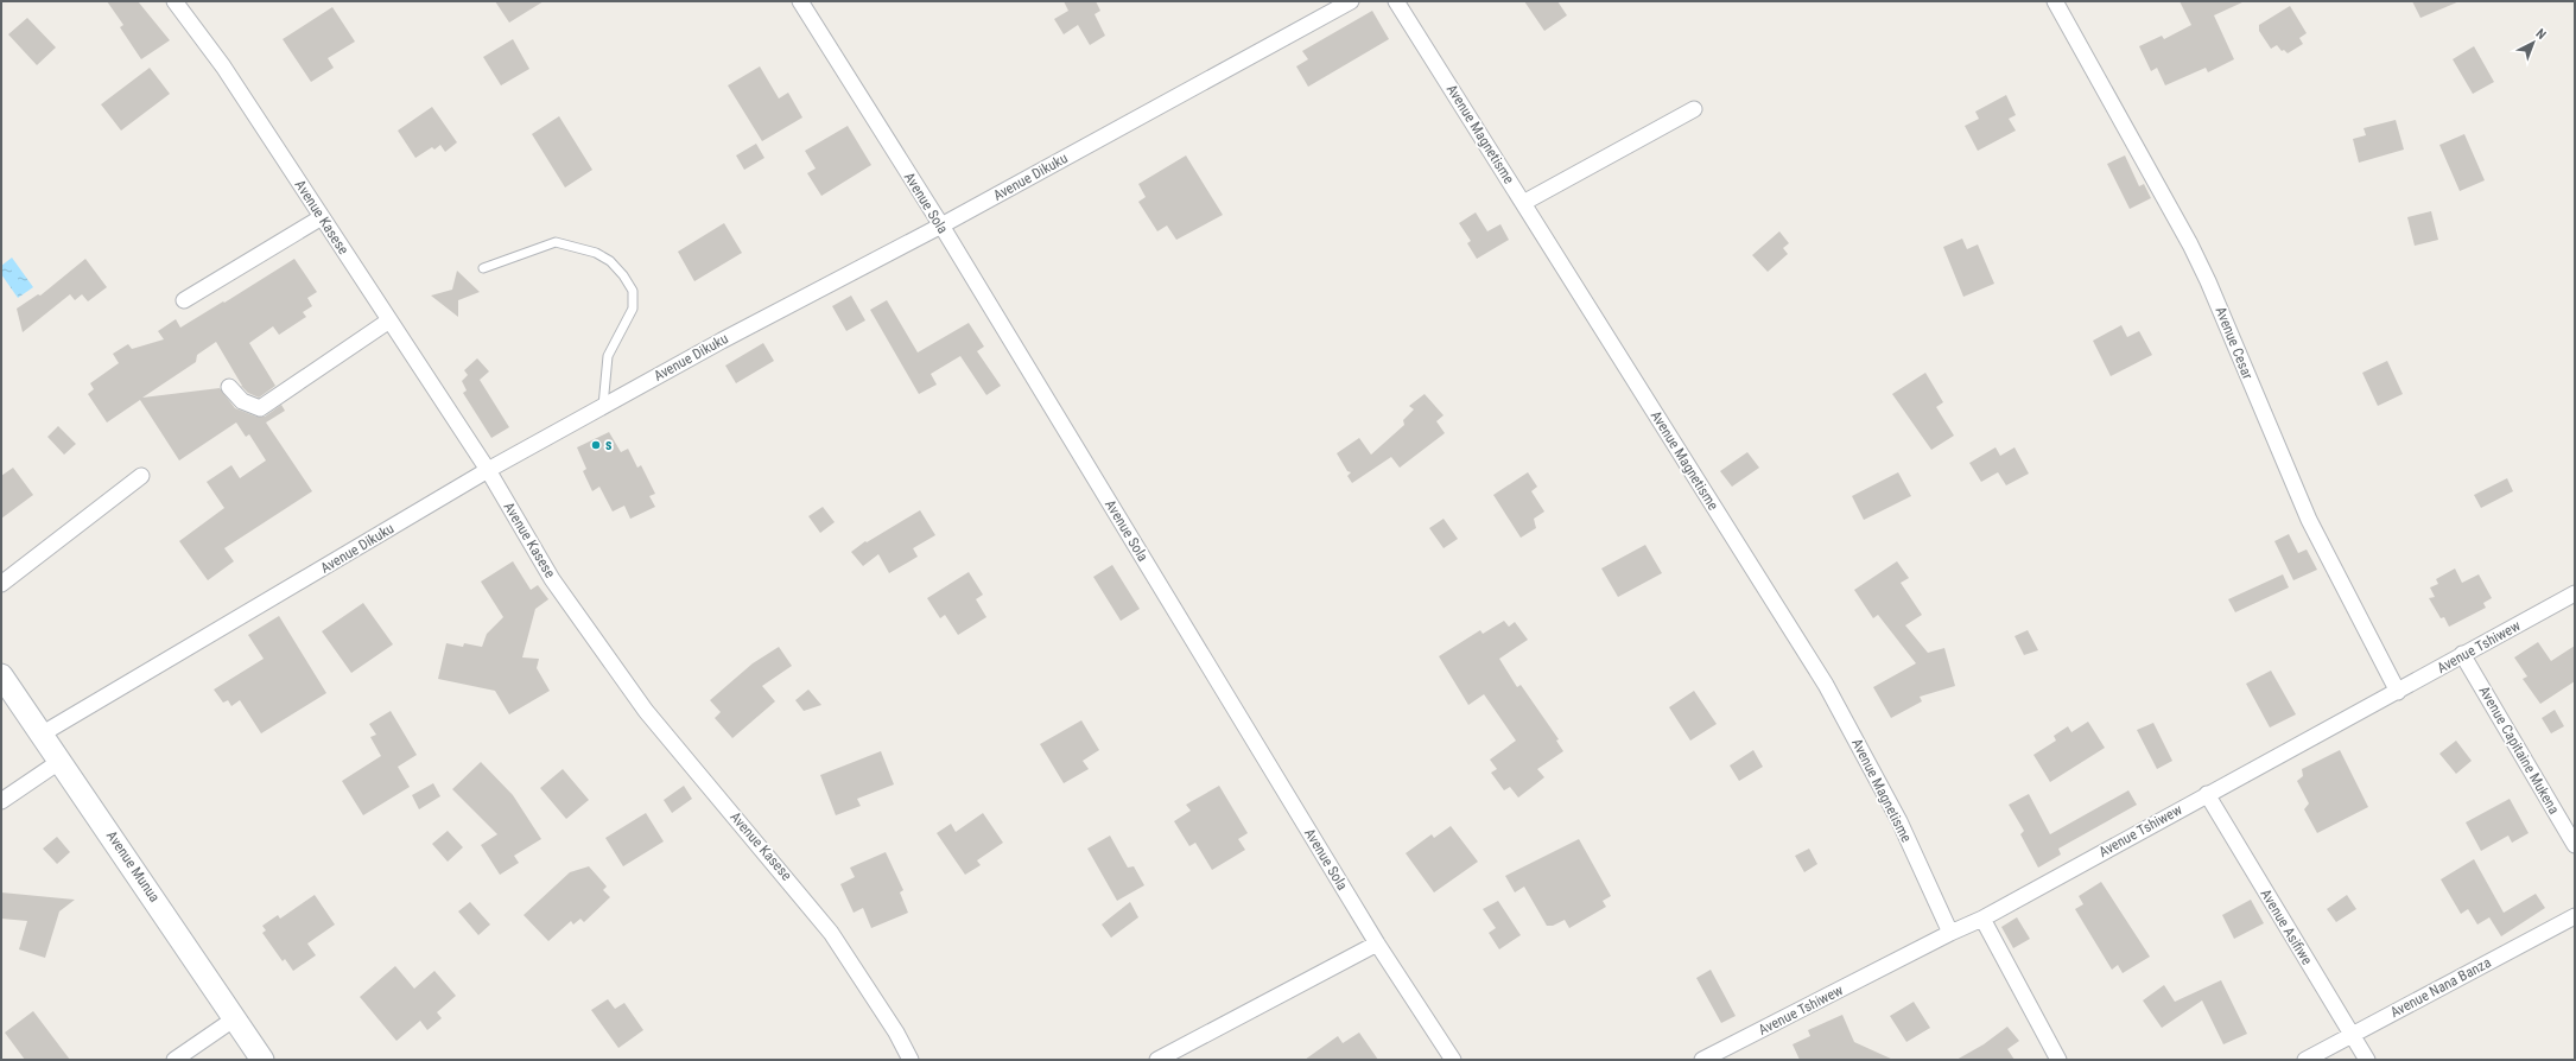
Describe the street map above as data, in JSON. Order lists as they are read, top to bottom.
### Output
{
  "streets": {
    "main road": ["Avenue Munua"],
    "street": [
      "Avenue Magnetisme",
      "Avenue Dikuku",
      "Avenue Sola",
      "Avenue Kasese",
      "Avenue Cesar",
      "Avenue Tshiwew",
      "Avenue Capitaine Mukena",
      "Avenue Asifiwe",
      "Avenue Nana Banza"
    ]
  },
  "crossings": [
    ["Avenue Magnetisme", "Avenue Tshiwew"],
    ["Avenue Dikuku", "Avenue Sola"],
    ["Avenue Dikuku", "Avenue Kasese"],
    ["Avenue Dikuku", "Avenue Munua"],
    ["Avenue Cesar", "Avenue Tshiwew"],
    ["Avenue Tshiwew", "Avenue Capitaine Mukena"],
    ["Avenue Tshiwew", "Avenue Asifiwe"],
    ["Avenue Asifiwe", "Avenue Nana Banza"]
  ],
  "places": ["s"],
  "north": "top right"
}
